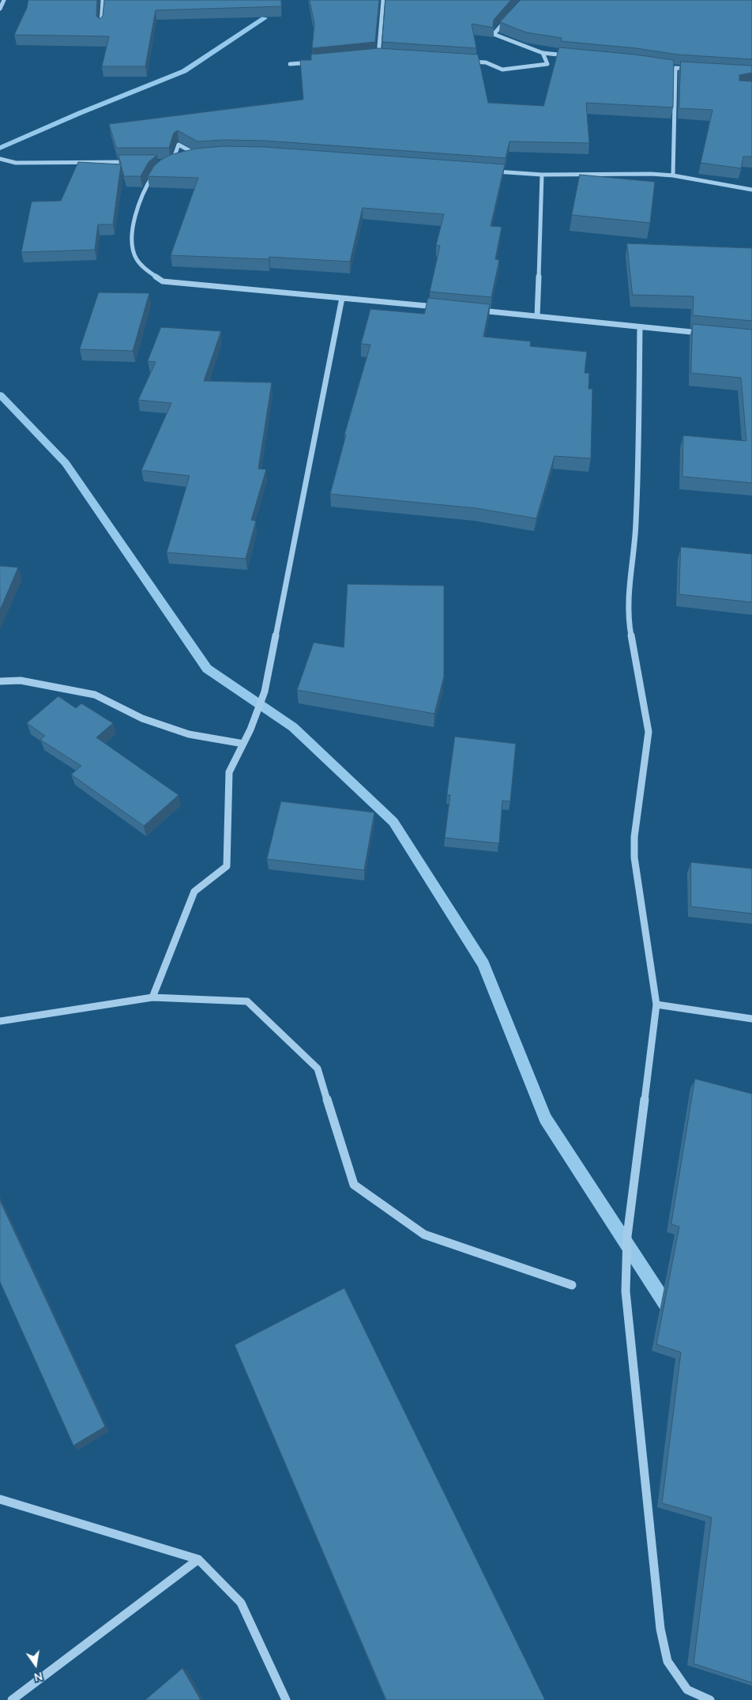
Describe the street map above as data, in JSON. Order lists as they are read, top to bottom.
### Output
{
  "north": "bottom"
}
